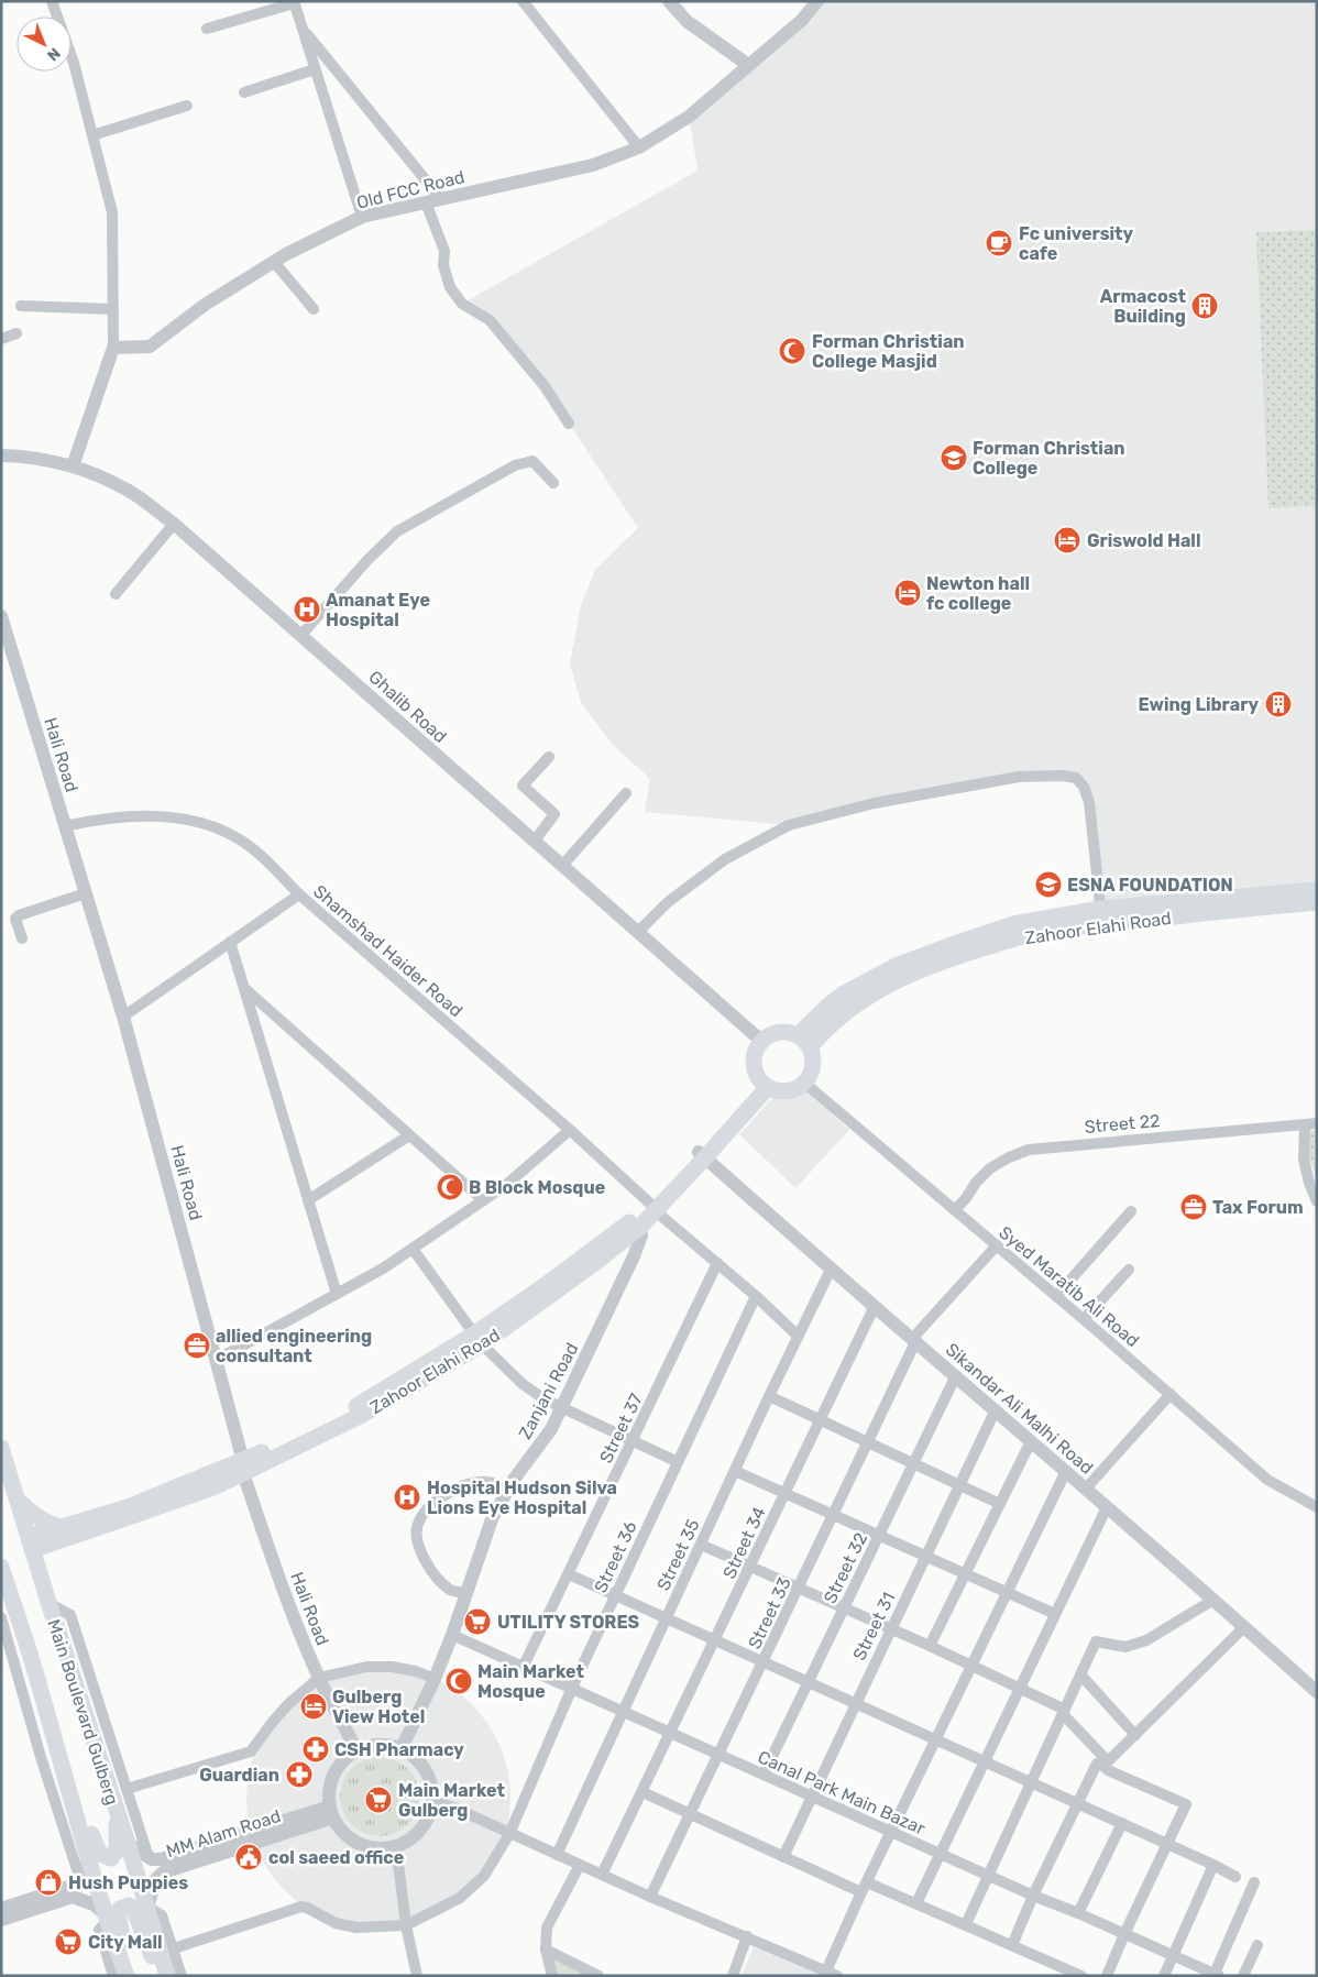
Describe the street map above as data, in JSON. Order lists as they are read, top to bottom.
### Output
{
  "streets": {
    "main road": ["Zahoor Elahi Road", "Main Boulevard Gulberg"],
    "street": [
      "Old FCC Road",
      "Ghalib Road",
      "Hali Road",
      "Shamshad Haider Road",
      "Street 22",
      "Syed Maratib Ali Road",
      "Zanjani Road",
      "Sikandar Ali Malhi Road",
      "Street 37",
      "Street 34",
      "Street 35",
      "Street 36",
      "Street 32",
      "Street 33",
      "Street 31",
      "Canal Park Main Bazar",
      "MM Alam Road"
    ]
  },
  "crossings": [
    ["Ghalib Road", "Zahoor Elahi Road"],
    ["Ghalib Road", "Syed Maratib Ali Road"],
    ["Hali Road", "Zahoor Elahi Road"],
    ["Hali Road", "Shamshad Haider Road"],
    ["Hali Road", "Zanjani Road"],
    ["Hali Road", "MM Alam Road"],
    ["Zahoor Elahi Road", "Shamshad Haider Road"],
    ["Zahoor Elahi Road", "Syed Maratib Ali Road"],
    ["Zahoor Elahi Road", "Zanjani Road"],
    ["Zahoor Elahi Road", "Sikandar Ali Malhi Road"],
    ["Zahoor Elahi Road", "Main Boulevard Gulberg"],
    ["Shamshad Haider Road", "Street 37"],
    ["Shamshad Haider Road", "Street 35"],
    ["Shamshad Haider Road", "Street 36"],
    ["Street 22", "Syed Maratib Ali Road"],
    ["Syed Maratib Ali Road", "Street 33"],
    ["Zanjani Road", "Canal Park Main Bazar"],
    ["Zanjani Road", "MM Alam Road"],
    ["Sikandar Ali Malhi Road", "Street 34"],
    ["Sikandar Ali Malhi Road", "Street 35"],
    ["Sikandar Ali Malhi Road", "Street 32"],
    ["Sikandar Ali Malhi Road", "Street 33"],
    ["Sikandar Ali Malhi Road", "Street 31"],
    ["Street 37", "Canal Park Main Bazar"],
    ["Street 34", "Canal Park Main Bazar"],
    ["Street 35", "Canal Park Main Bazar"],
    ["Street 36", "Canal Park Main Bazar"],
    ["Street 32", "Canal Park Main Bazar"],
    ["Street 33", "Canal Park Main Bazar"],
    ["Street 31", "Canal Park Main Bazar"],
    ["Main Boulevard Gulberg", "MM Alam Road"]
  ],
  "places": {
    "cafe": ["Fc university cafe"],
    "building": ["Armacost Building", "Ewing Library"],
    "mosque": ["Forman Christian College Masjid", "B Block Mosque", "Main Market Mosque"],
    "school or university": ["Forman Christian College", "ESNA FOUNDATION"],
    "hotel": ["Griswold Hall", "Newton hall fc college", "Gulberg View Hotel"],
    "hospital": ["Amanat Eye Hospital", "Hospital Hudson Silva Lions Eye Hospital"],
    "office": ["Tax Forum", "allied engineering consultant"],
    "supermarket": ["UTILITY STORES", "Main Market Gulberg", "City Mall"],
    "pharmacy": ["CSH Pharmacy", "Guardian"],
    "public building": ["col saeed office"],
    "shop": ["Hush Puppies"]
  },
  "north": "bottom right"
}
